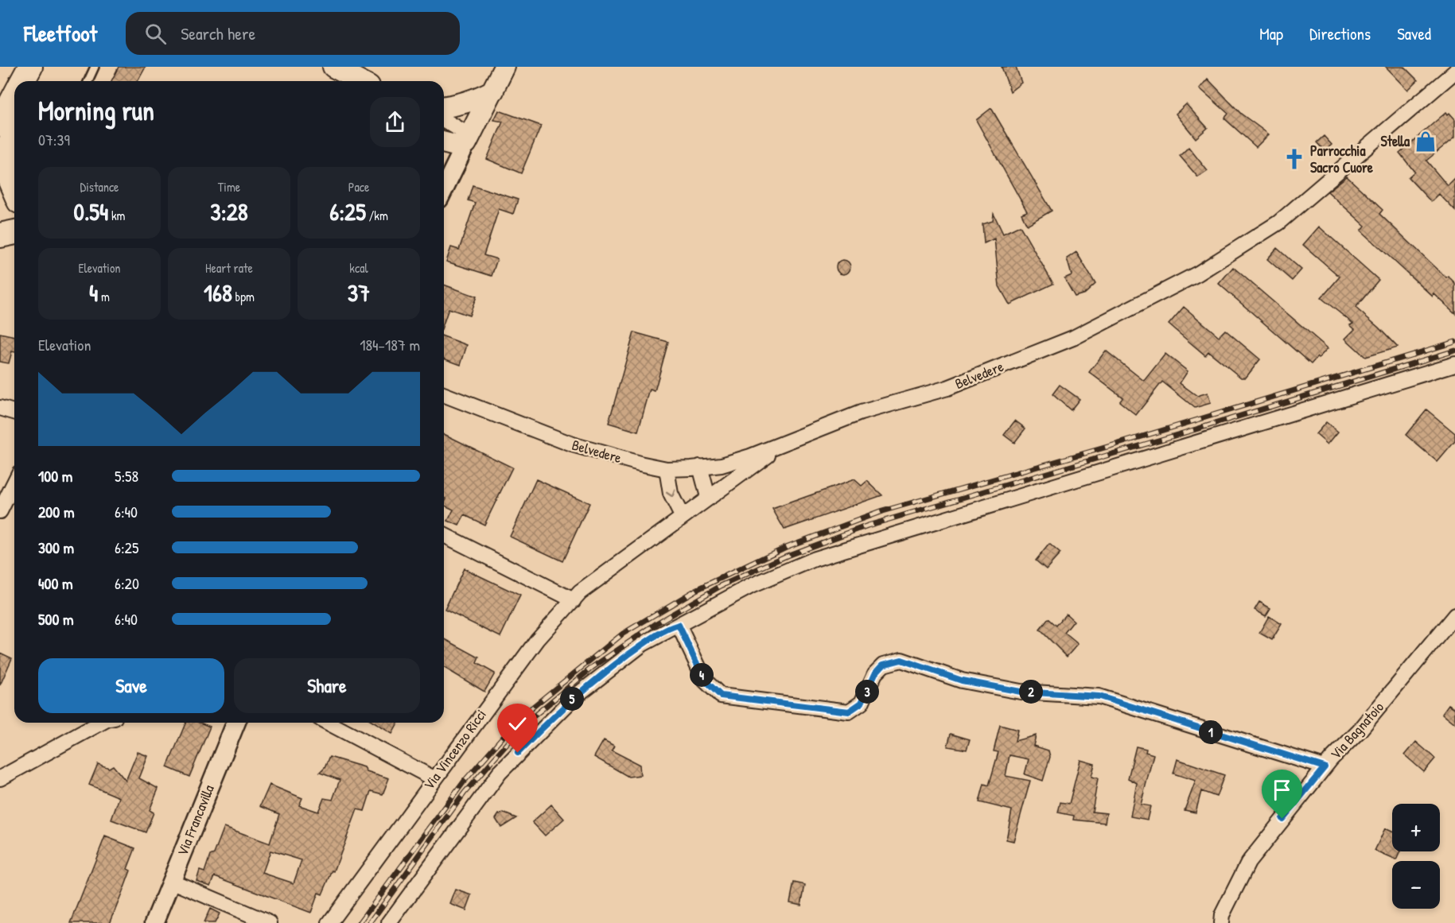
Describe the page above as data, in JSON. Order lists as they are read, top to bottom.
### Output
{
  "streets": {
    "street": [
      "Belvedere",
      "Via Bagnatoio",
      "Via Vincenzo Ricci",
      "Via Francavilla"
    ]
  },
  "crossings": [
    ["Belvedere", "Via Vincenzo Ricci"]
  ],
  "places": {
    "shop": ["Stella"],
    "church": ["Parrocchia Sacro Cuore"]
  },
  "page": {
    "header": "Fleetfoot",
    "search": "Search here",
    "nav": ["Map", "Directions", "Saved"],
    "heading": ["Morning run", "07:39"],
    "stats": [
      ["Distance", "0.54 km"],
      ["Time", "3:28"],
      ["Pace", "6:25 /km"],
      ["Elevation", "4 m"],
      ["Heart rate", "168 bpm"],
      ["kcal", "37"]
    ],
    "chart": ["Elevation", "184–187 m"],
    "list": [
      {
        "name": "100 m",
        "note": "5:58"
      },
      {
        "name": "200 m",
        "note": "6:40"
      },
      {
        "name": "300 m",
        "note": "6:25"
      },
      {
        "name": "400 m",
        "note": "6:20"
      },
      {
        "name": "500 m",
        "note": "6:40"
      }
    ],
    "buttons": ["Save", "Share"],
    "pins": [
      "4",
      "2",
      "3",
      "5",
      "1"
    ],
    "map_buttons": ["+", "−"]
  }
}
